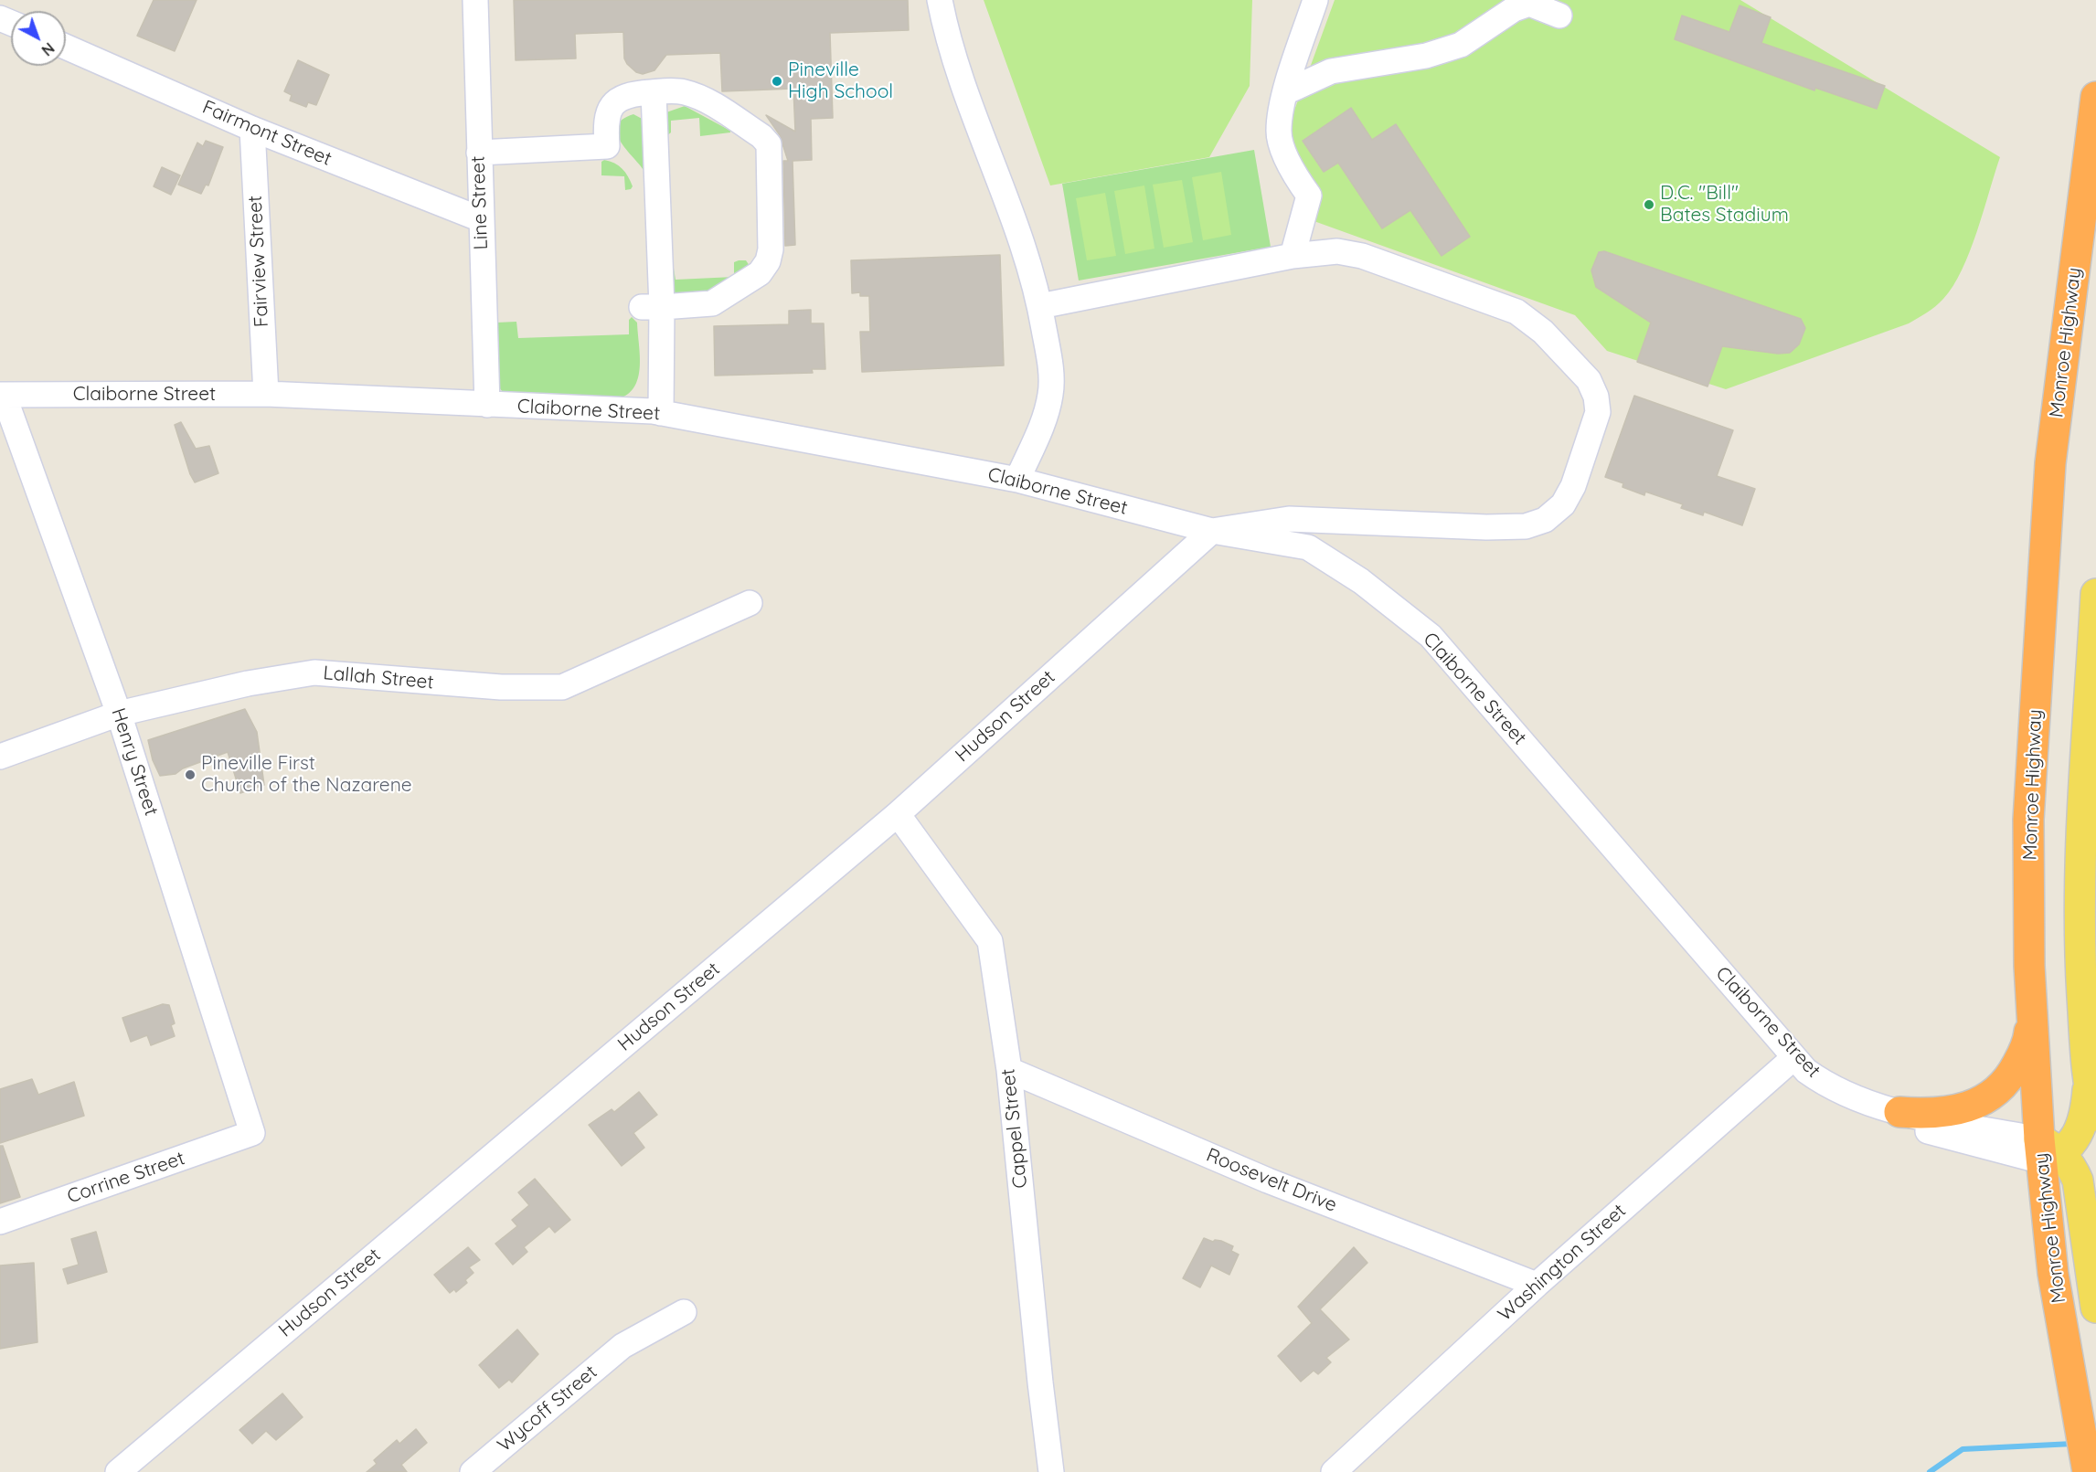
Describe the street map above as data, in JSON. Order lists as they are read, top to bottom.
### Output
{
  "streets": {
    "highway": ["Monroe Highway"],
    "street": [
      "Fairmont Street",
      "Line Street",
      "Fairview Street",
      "Claiborne Street",
      "Lallah Street",
      "Hudson Street",
      "Henry Street",
      "Cappel Street",
      "Corrine Street",
      "Roosevelt Drive",
      "Washington Street",
      "Wycoff Street"
    ]
  },
  "crossings": [
    ["Fairmont Street", "Line Street"],
    ["Fairmont Street", "Fairview Street"],
    ["Line Street", "Claiborne Street"],
    ["Fairview Street", "Claiborne Street"],
    ["Monroe Highway", "Claiborne Street"],
    ["Claiborne Street", "Hudson Street"],
    ["Claiborne Street", "Henry Street"],
    ["Claiborne Street", "Washington Street"],
    ["Lallah Street", "Henry Street"],
    ["Hudson Street", "Cappel Street"],
    ["Henry Street", "Corrine Street"],
    ["Cappel Street", "Roosevelt Drive"],
    ["Roosevelt Drive", "Washington Street"]
  ],
  "places": ["Pineville High School", "D.C. \"Bill\" Bates Stadium", "Pineville First Church of the Nazarene"],
  "north": "bottom right"
}
